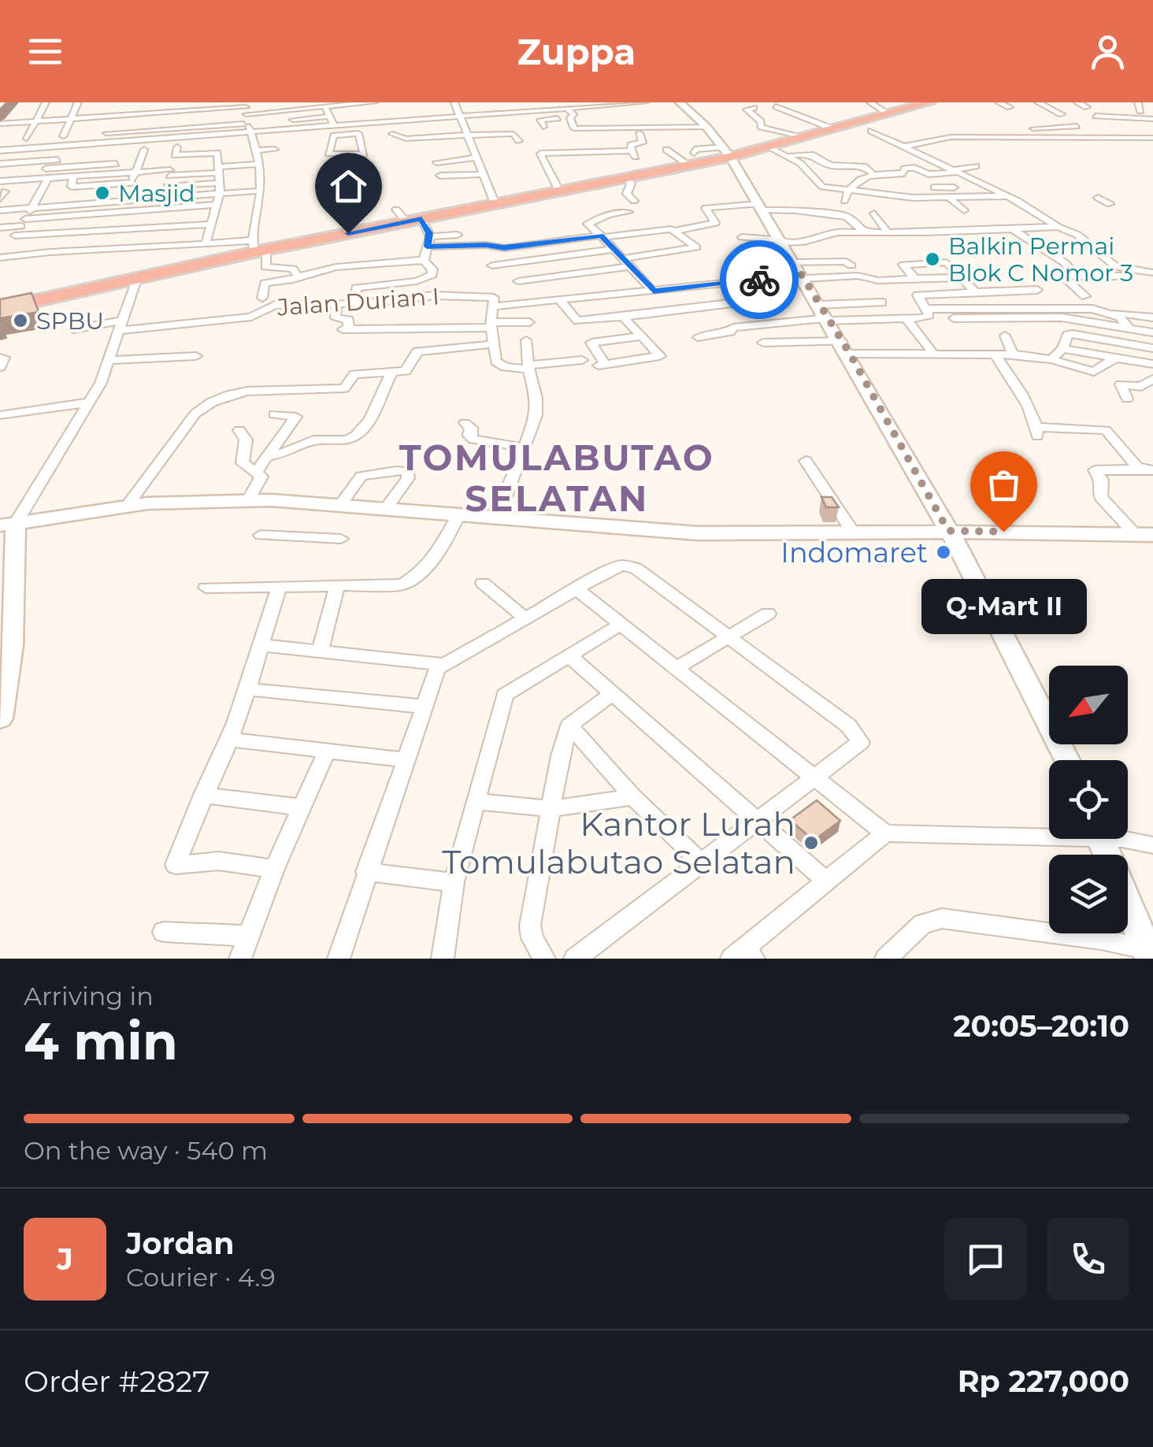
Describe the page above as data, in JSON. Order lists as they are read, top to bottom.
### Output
{
  "streets": {
    "street": ["Jalan Durian I"]
  },
  "districts": ["TOMULABUTAO SELATAN"],
  "places": [
    "Masjid",
    "Balkin Permai Blok C Nomor 3",
    "SPBU",
    "Q-Mart II",
    "Indomaret",
    "Kantor Lurah Tomulabutao Selatan"
  ],
  "north": "bottom left",
  "page": {
    "header": "Zuppa",
    "bubble": "Q-Mart II",
    "heading": ["4 min", "Arriving in", "20:05–20:10"],
    "panel": [
      "Jordan",
      "Courier · 4.9",
      "Order #2827",
      "Rp 227,000"
    ],
    "bar": "On the way · 540 m",
    "round": "J"
  }
}
